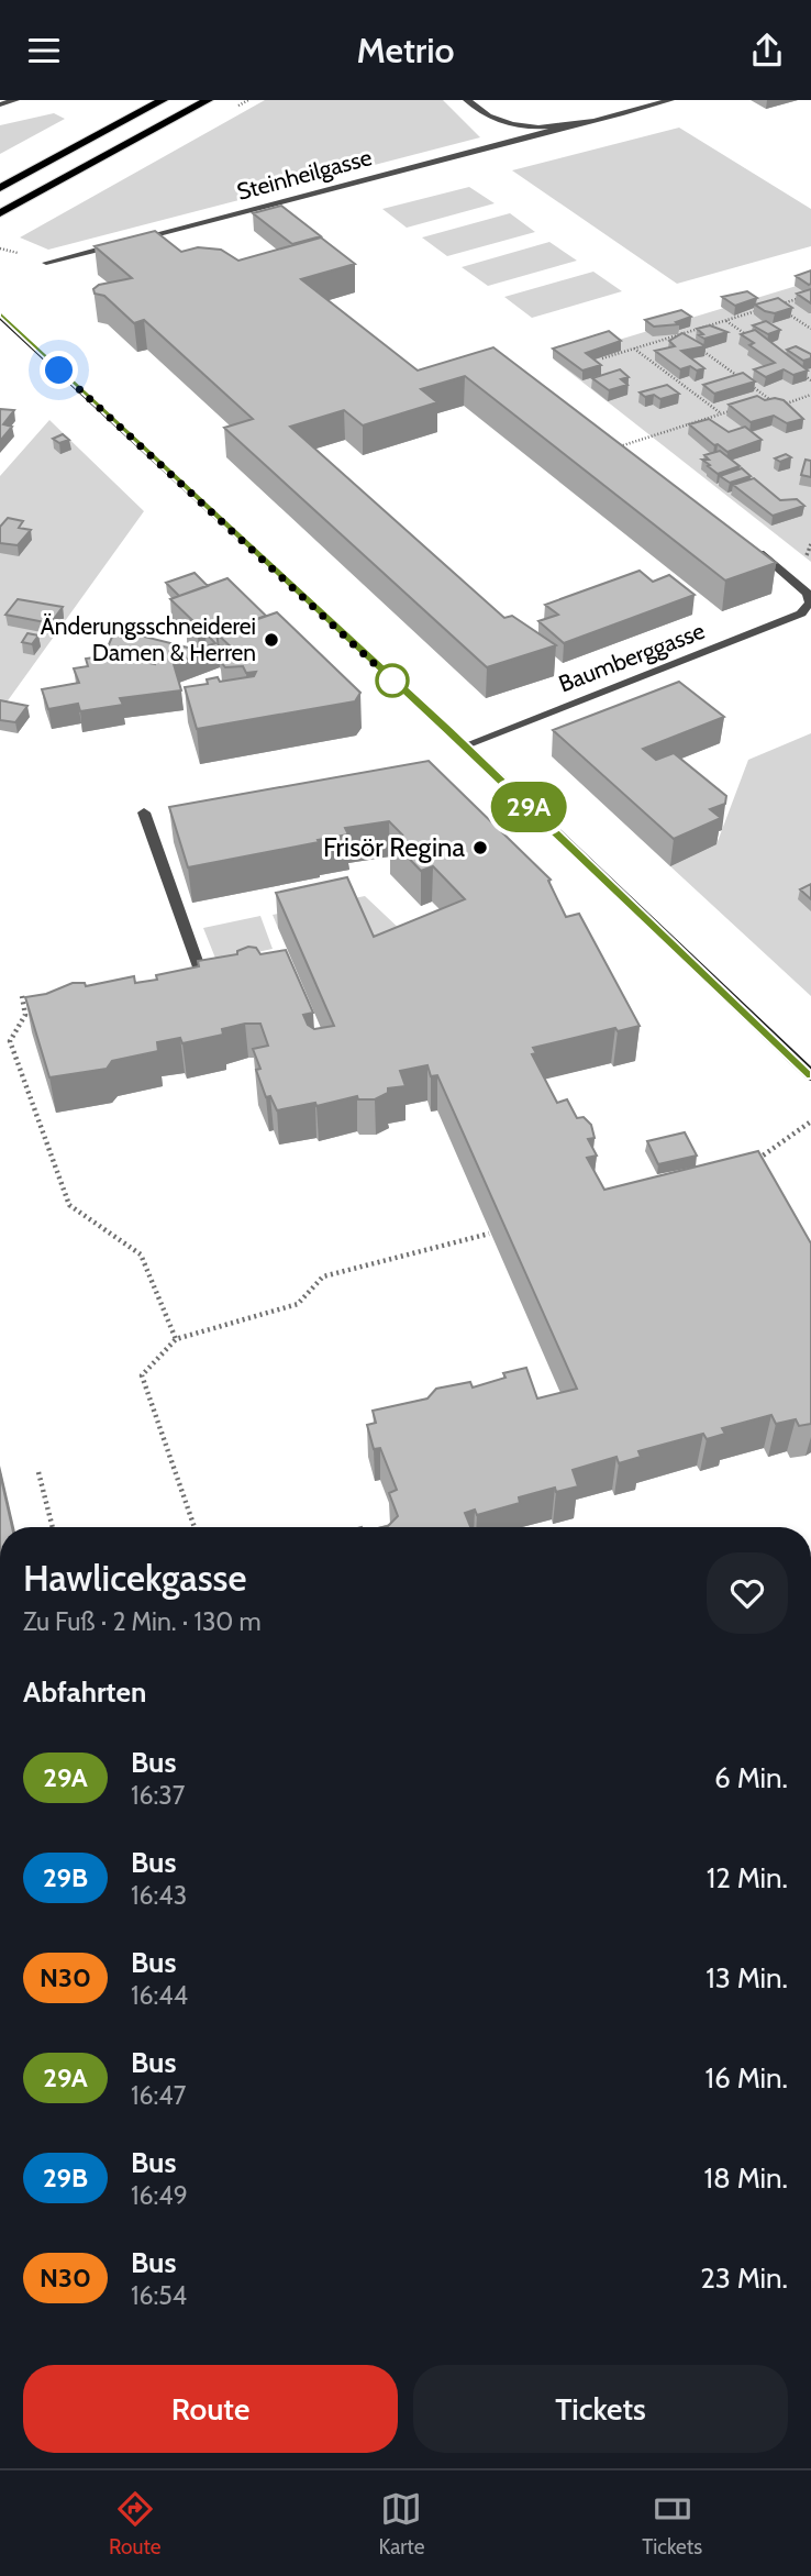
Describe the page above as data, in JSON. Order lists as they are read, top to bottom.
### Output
{
  "streets": {
    "street": ["Steinheilgasse", "Baumberggasse"]
  },
  "places": ["Änderungsschneiderei Damen & Herren", "Frisör Regina"],
  "lines": ["bus line 29A"],
  "page": {
    "header": "Metrio",
    "on_map": "29A",
    "heading": [
      ["Hawlicekgasse", "Zu Fuß · 2 Min. · 130 m"],
      "Abfahrten"
    ],
    "list": [
      {
        "mark": "29A",
        "name": "Bus",
        "note": "16:37",
        "value": "6 Min."
      },
      {
        "mark": "29B",
        "name": "Bus",
        "note": "16:43",
        "value": "12 Min."
      },
      {
        "mark": "N30",
        "name": "Bus",
        "note": "16:44",
        "value": "13 Min."
      },
      {
        "mark": "29A",
        "name": "Bus",
        "note": "16:47",
        "value": "16 Min."
      },
      {
        "mark": "29B",
        "name": "Bus",
        "note": "16:49",
        "value": "18 Min."
      },
      {
        "mark": "N30",
        "name": "Bus",
        "note": "16:54",
        "value": "23 Min."
      }
    ],
    "buttons": ["Route", "Tickets"],
    "tabs": ["Route", "Karte", "Tickets"]
  }
}
